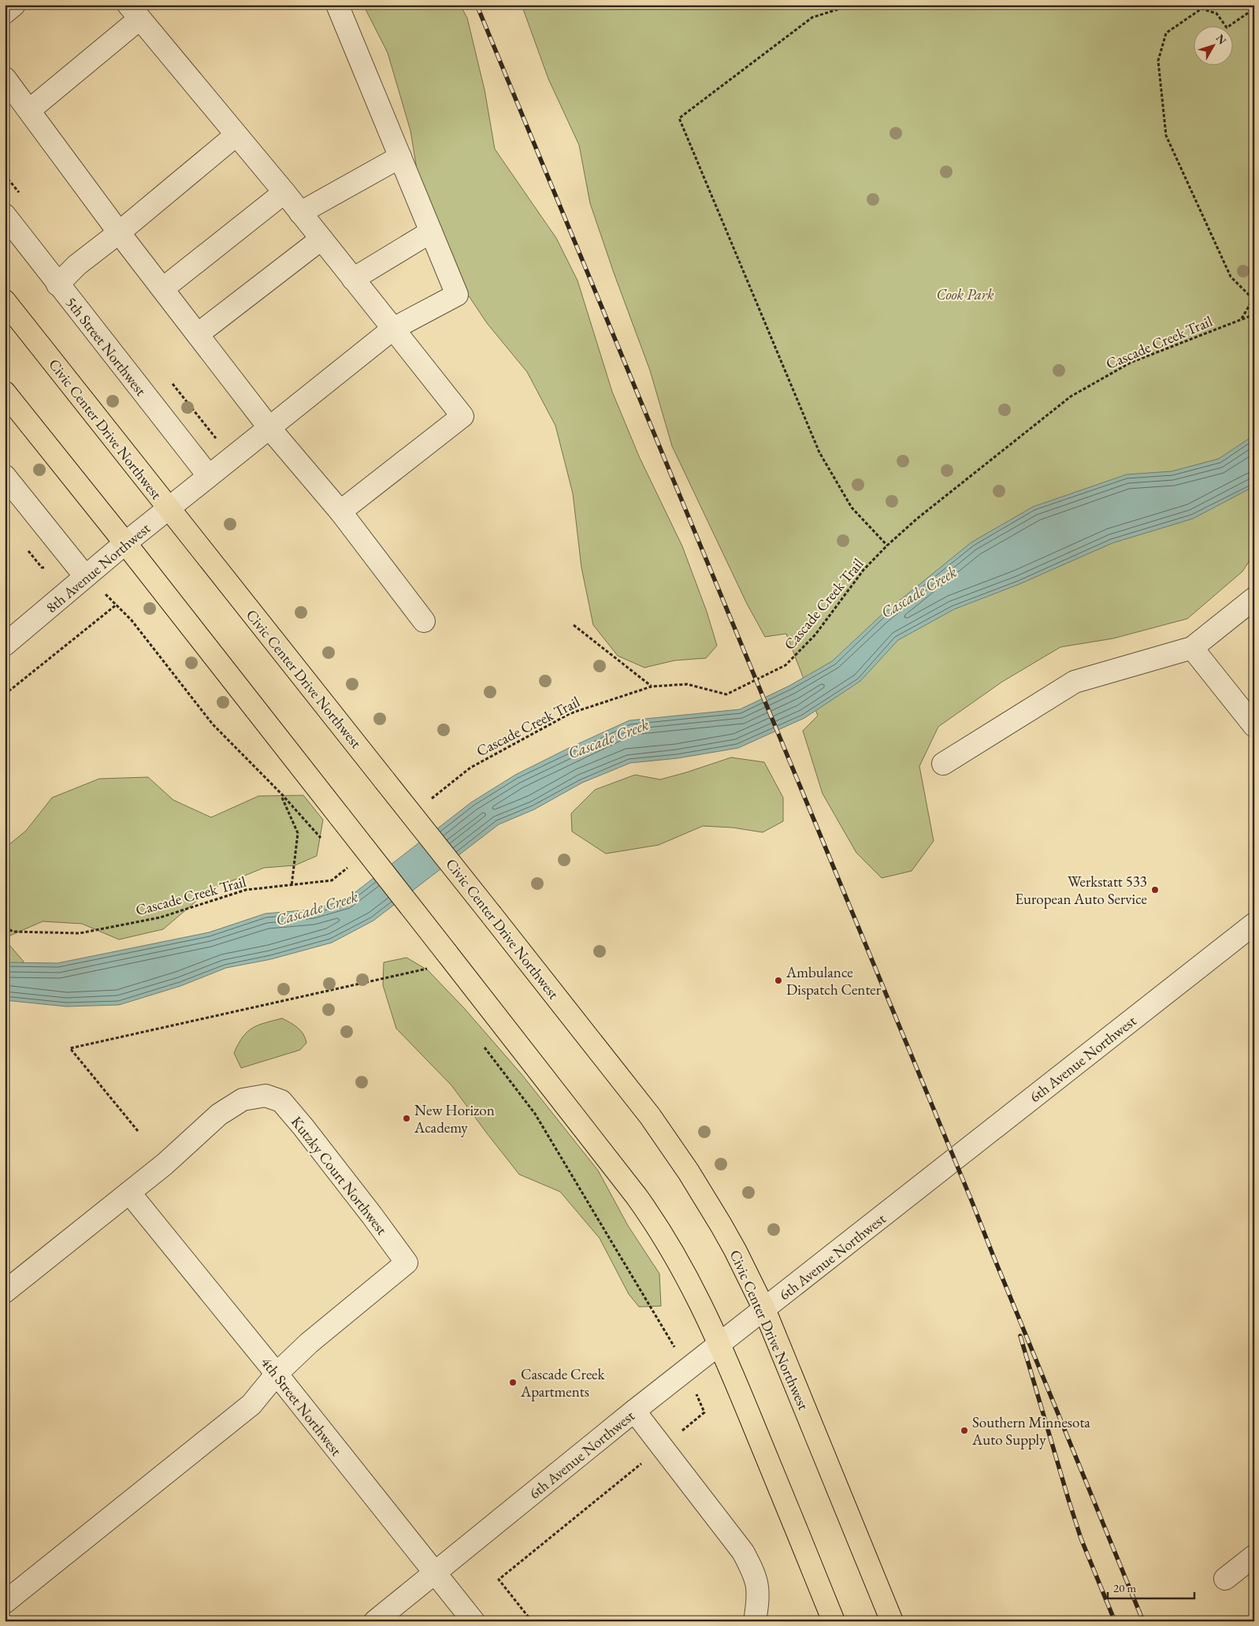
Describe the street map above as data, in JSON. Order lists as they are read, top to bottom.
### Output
{
  "streets": {
    "main road": ["Civic Center Drive Northwest"],
    "street": [
      "5th Street Northwest",
      "8th Avenue Northwest",
      "6th Avenue Northwest",
      "Kutzky Court Northwest",
      "4th Street Northwest"
    ],
    "path": ["Cascade Creek Trail"]
  },
  "crossings": [
    ["5th Street Northwest", "8th Avenue Northwest"],
    ["Civic Center Drive Northwest", "8th Avenue Northwest"],
    ["Civic Center Drive Northwest", "6th Avenue Northwest"],
    ["6th Avenue Northwest", "4th Street Northwest"],
    ["Kutzky Court Northwest", "4th Street Northwest"]
  ],
  "water": ["Cascade Creek"],
  "parks": ["Cook Park"],
  "places": [
    "Werkstatt 533 European Auto Service",
    "Ambulance Dispatch Center",
    "New Horizon Academy",
    "Cascade Creek Apartments",
    "Southern Minnesota Auto Supply"
  ],
  "scale_bar": "20 m",
  "north": "top right"
}
